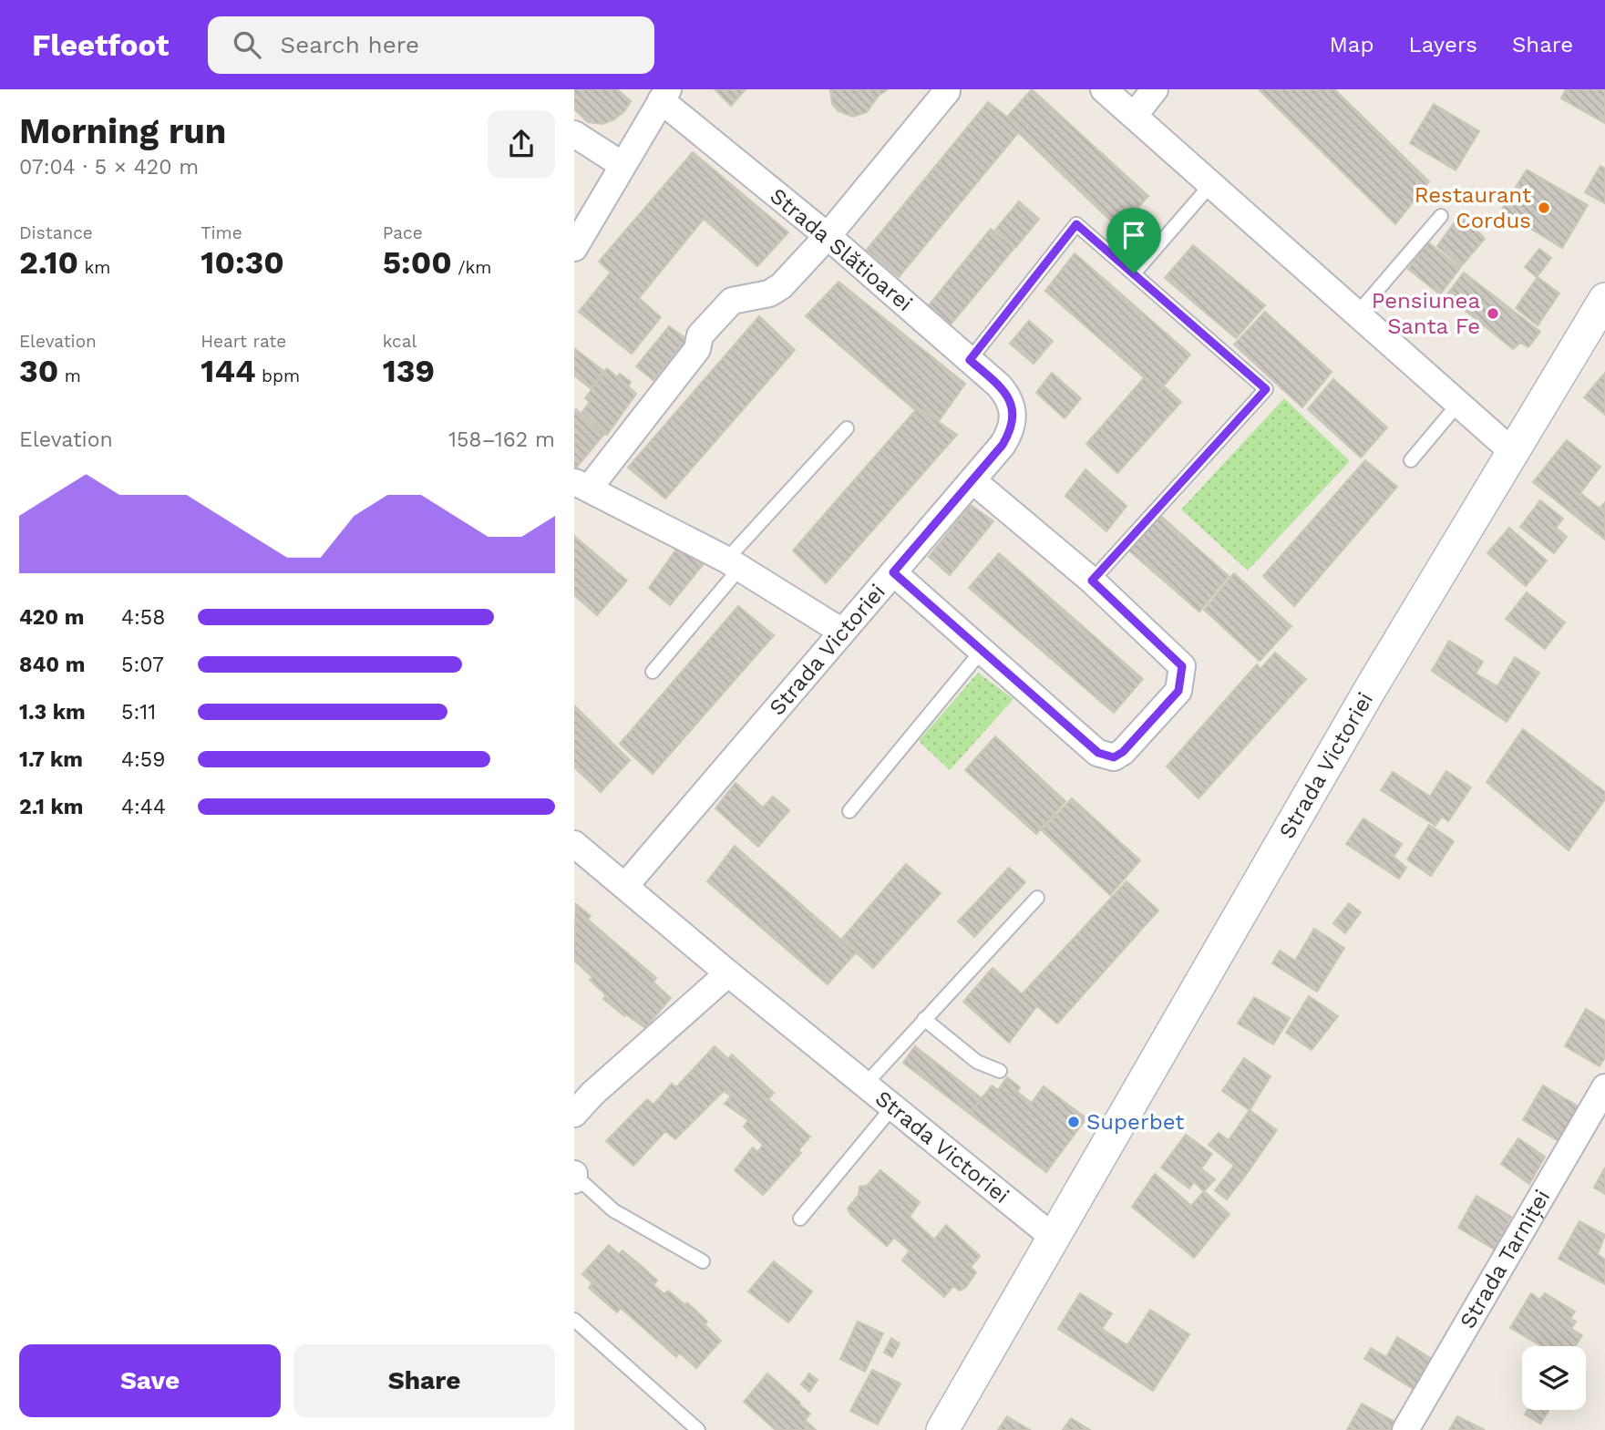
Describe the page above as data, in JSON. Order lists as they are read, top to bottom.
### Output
{
  "streets": {
    "street": ["Strada Slătioarei", "Strada Victoriei", "Strada Tarniței"]
  },
  "crossings": [
    ["Strada Slătioarei", "Strada Victoriei"]
  ],
  "places": ["Restaurant Cordus", "Pensiunea Santa Fe", "Superbet"],
  "page": {
    "header": "Fleetfoot",
    "search": "Search here",
    "nav": ["Map", "Layers", "Share"],
    "heading": ["Morning run", "07:04 · 5 × 420 m"],
    "stats": [
      ["Distance", "2.10 km"],
      ["Time", "10:30"],
      ["Pace", "5:00 /km"],
      ["Elevation", "30 m"],
      ["Heart rate", "144 bpm"],
      ["kcal", "139"]
    ],
    "chart": ["Elevation", "158–162 m"],
    "list": [
      {
        "name": "420 m",
        "note": "4:58"
      },
      {
        "name": "840 m",
        "note": "5:07"
      },
      {
        "name": "1.3 km",
        "note": "5:11"
      },
      {
        "name": "1.7 km",
        "note": "4:59"
      },
      {
        "name": "2.1 km",
        "note": "4:44"
      }
    ],
    "buttons": ["Save", "Share"]
  }
}
